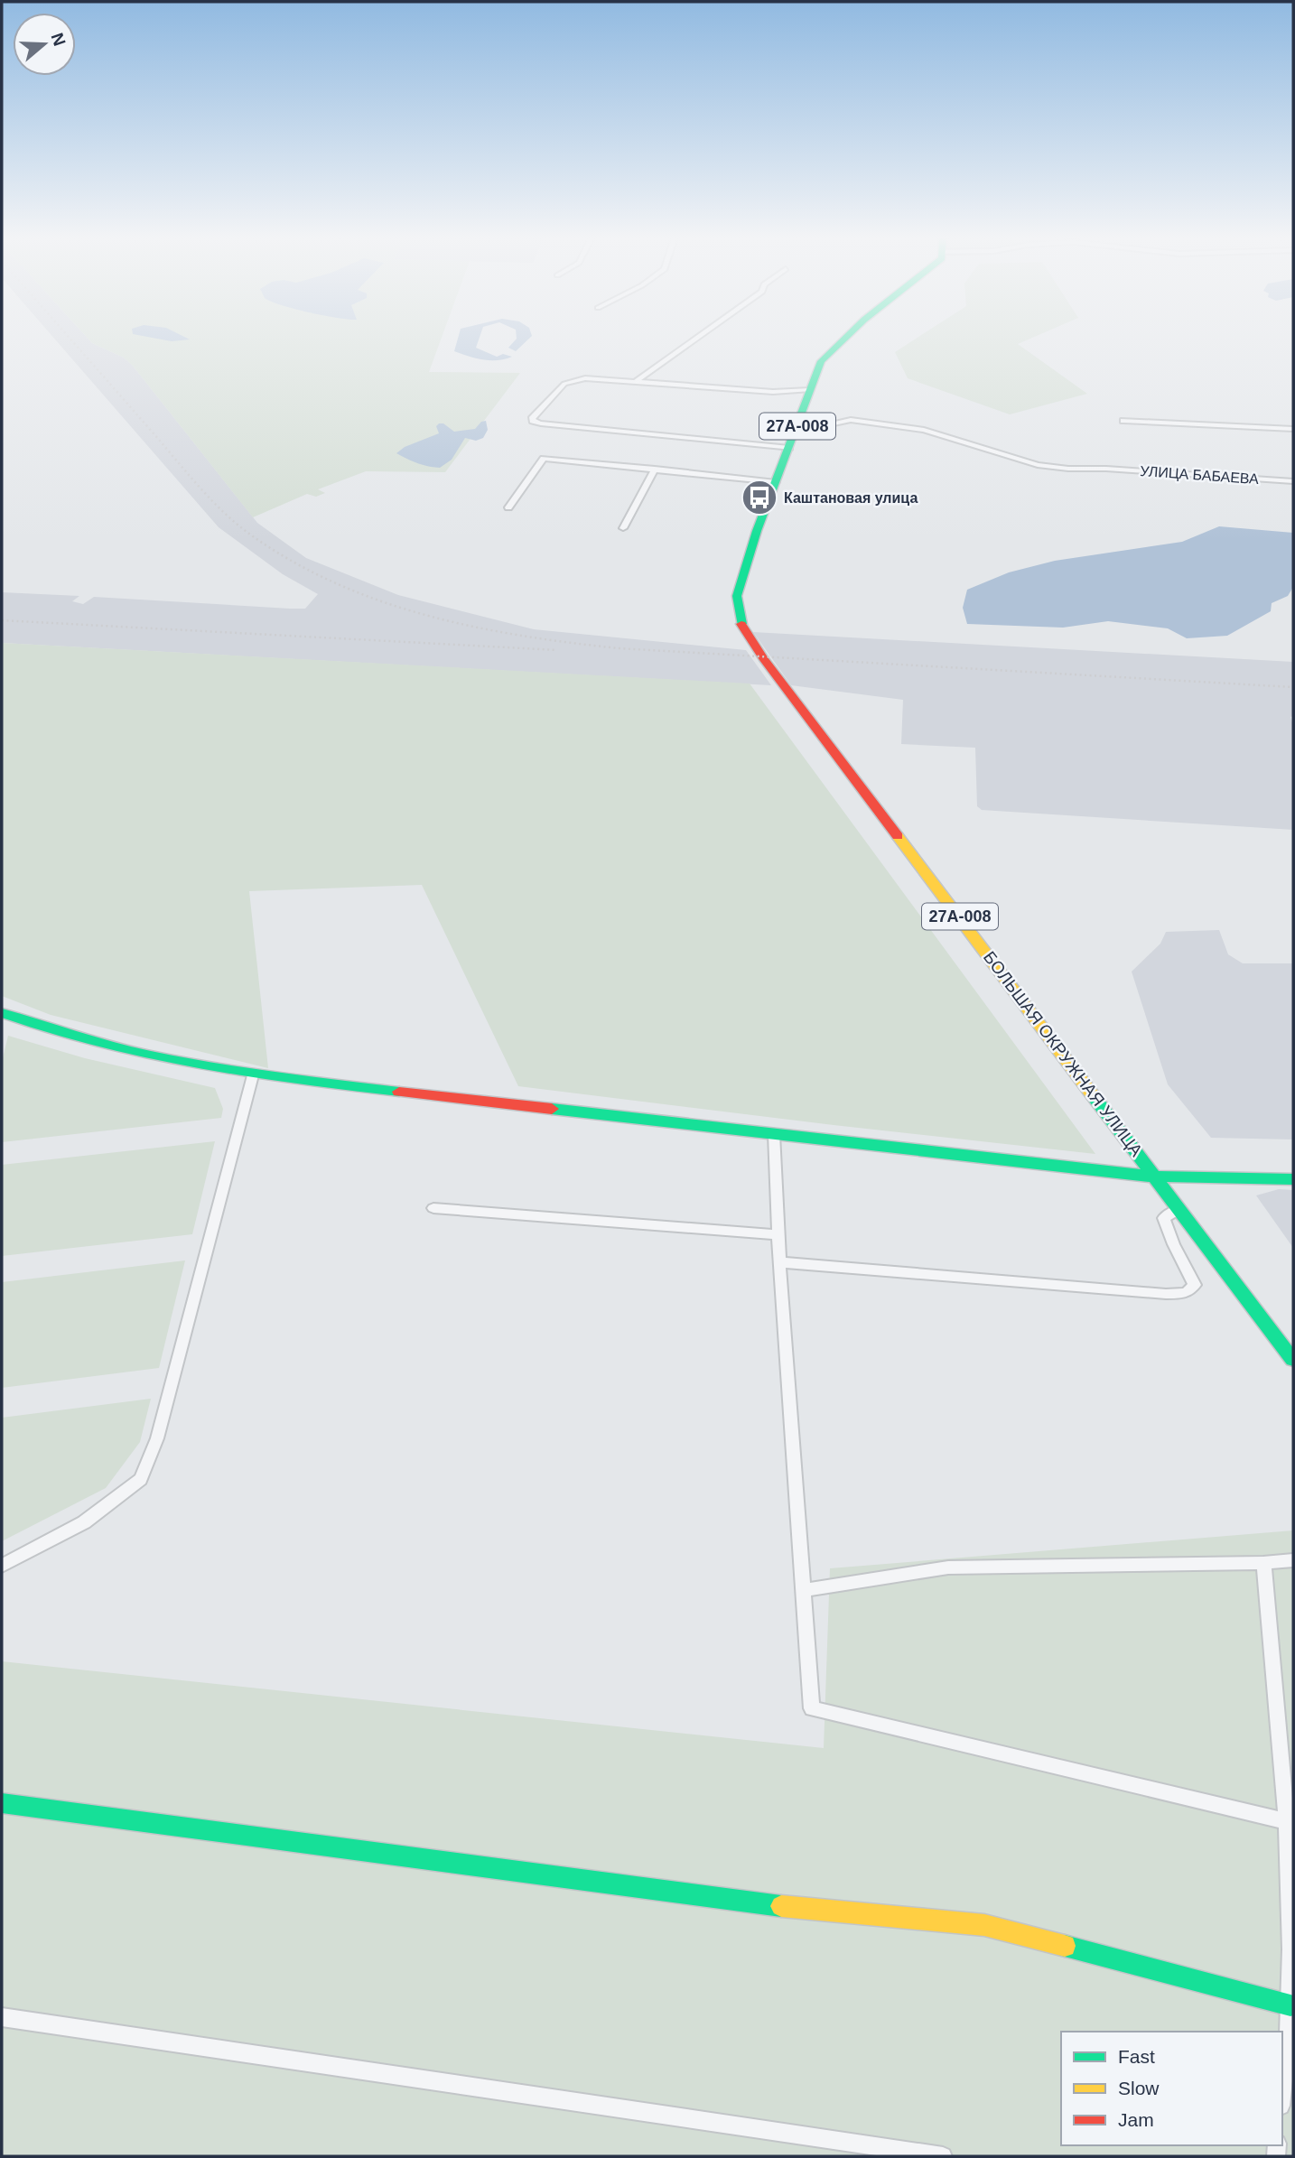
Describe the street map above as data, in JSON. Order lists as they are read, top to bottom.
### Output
{
  "streets": {
    "main road": ["27А-008", "БОЛЬШАЯ ОКРУЖНАЯ УЛИЦА"],
    "street": ["УЛИЦА БАБАЕВА"]
  },
  "crossings": [
    ["27А-008", "УЛИЦА БАБАЕВА"],
    ["27А-008", "БОЛЬШАЯ ОКРУЖНАЯ УЛИЦА"]
  ],
  "places": {
    "bus stop": ["Каштановая улица"]
  },
  "legend": ["Fast", "Slow", "Jam"],
  "north": "right"
}
